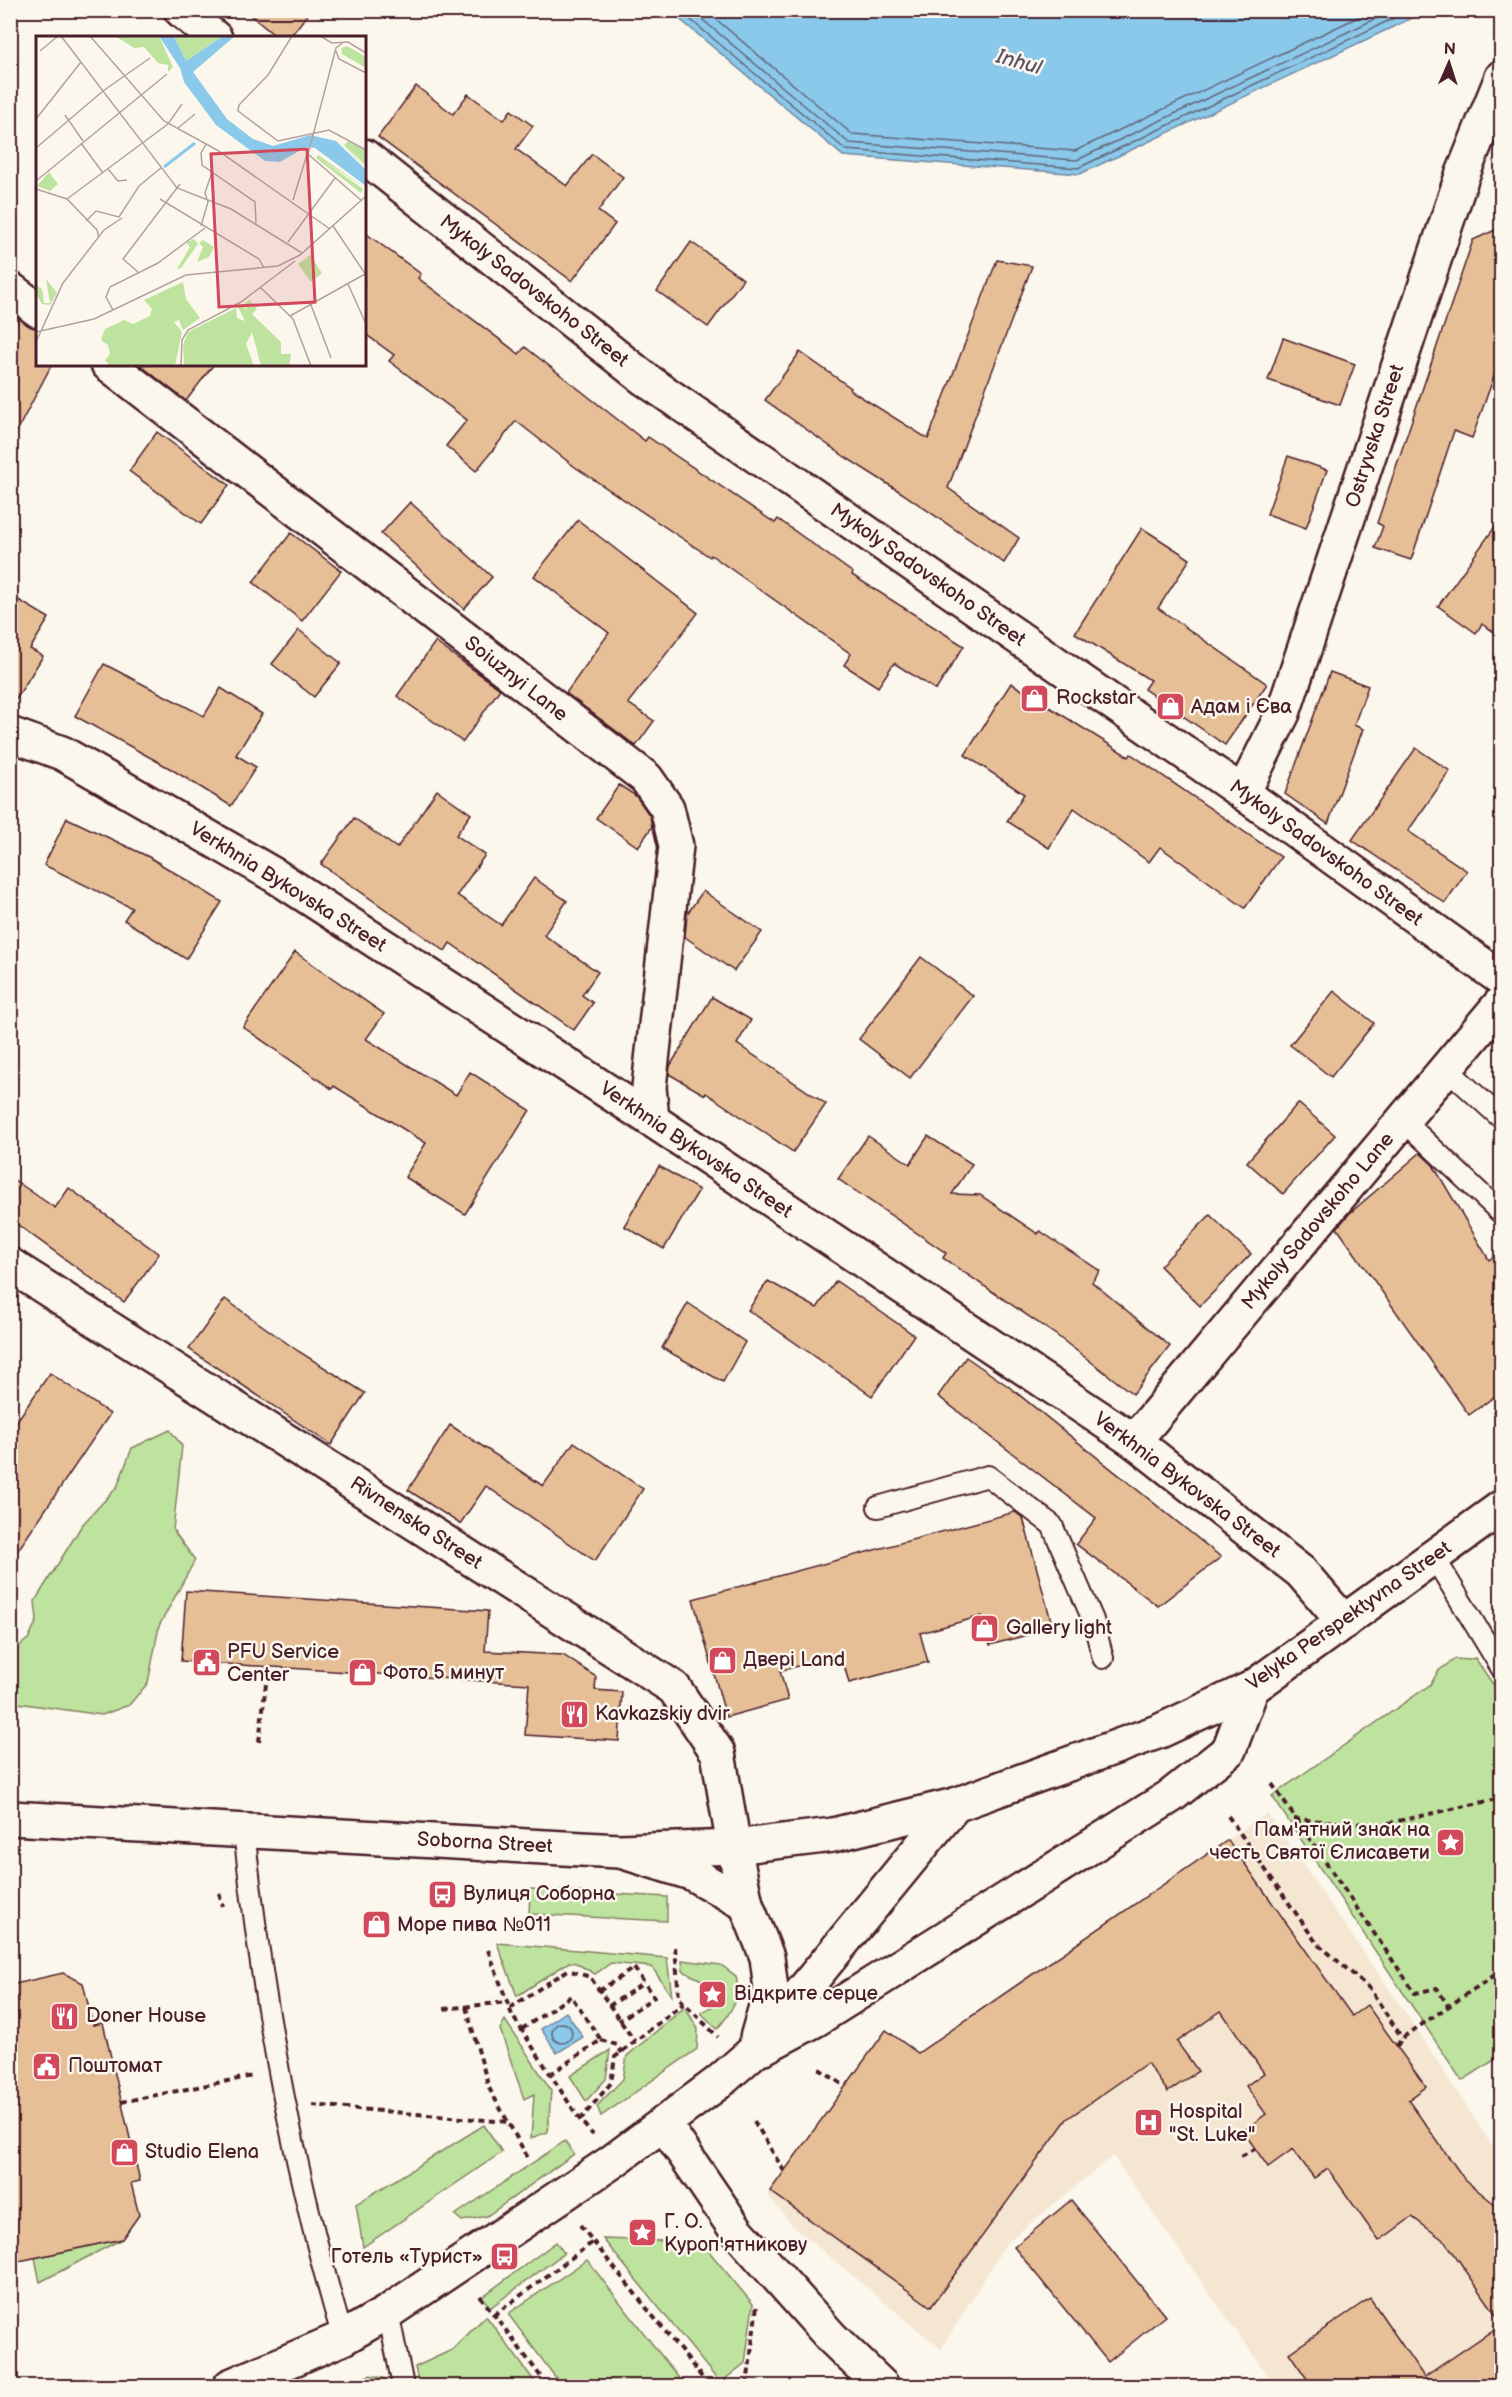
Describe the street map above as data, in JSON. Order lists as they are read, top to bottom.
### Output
{
  "streets": {
    "street": [
      "Mykoly Sadovskoho Street",
      "Ostryvska Street",
      "Soiuznyi Lane",
      "Verkhnia Bykovska Street",
      "Mykoly Sadovskoho Lane",
      "Rivnenska Street",
      "Velyka Perspektyvna Street",
      "Soborna Street"
    ]
  },
  "crossings": [
    ["Mykoly Sadovskoho Street", "Ostryvska Street"],
    ["Soiuznyi Lane", "Verkhnia Bykovska Street"],
    ["Verkhnia Bykovska Street", "Mykoly Sadovskoho Lane"],
    ["Verkhnia Bykovska Street", "Velyka Perspektyvna Street"],
    ["Rivnenska Street", "Soborna Street"],
    ["Velyka Perspektyvna Street", "Soborna Street"]
  ],
  "water": ["Inhul"],
  "places": {
    "shop": [
      "Rockstar",
      "Адам і Єва",
      "Gallery light",
      "Двері Land",
      "Фото 5 минут",
      "Море пива №011",
      "Studio Elena"
    ],
    "public building": ["PFU Service Center", "Поштомат"],
    "restaurant": ["Kavkazskiy dvir", "Doner House"],
    "place": ["Пам'ятний знак на честь Святої Єлисавети", "Відкрите серце", "Г. О. Куроп'ятникову"],
    "bus stop": ["Вулиця Соборна", "Готель «Турист»"],
    "hospital": ["Hospital \"St. Luke\""]
  },
  "north": "top"
}
